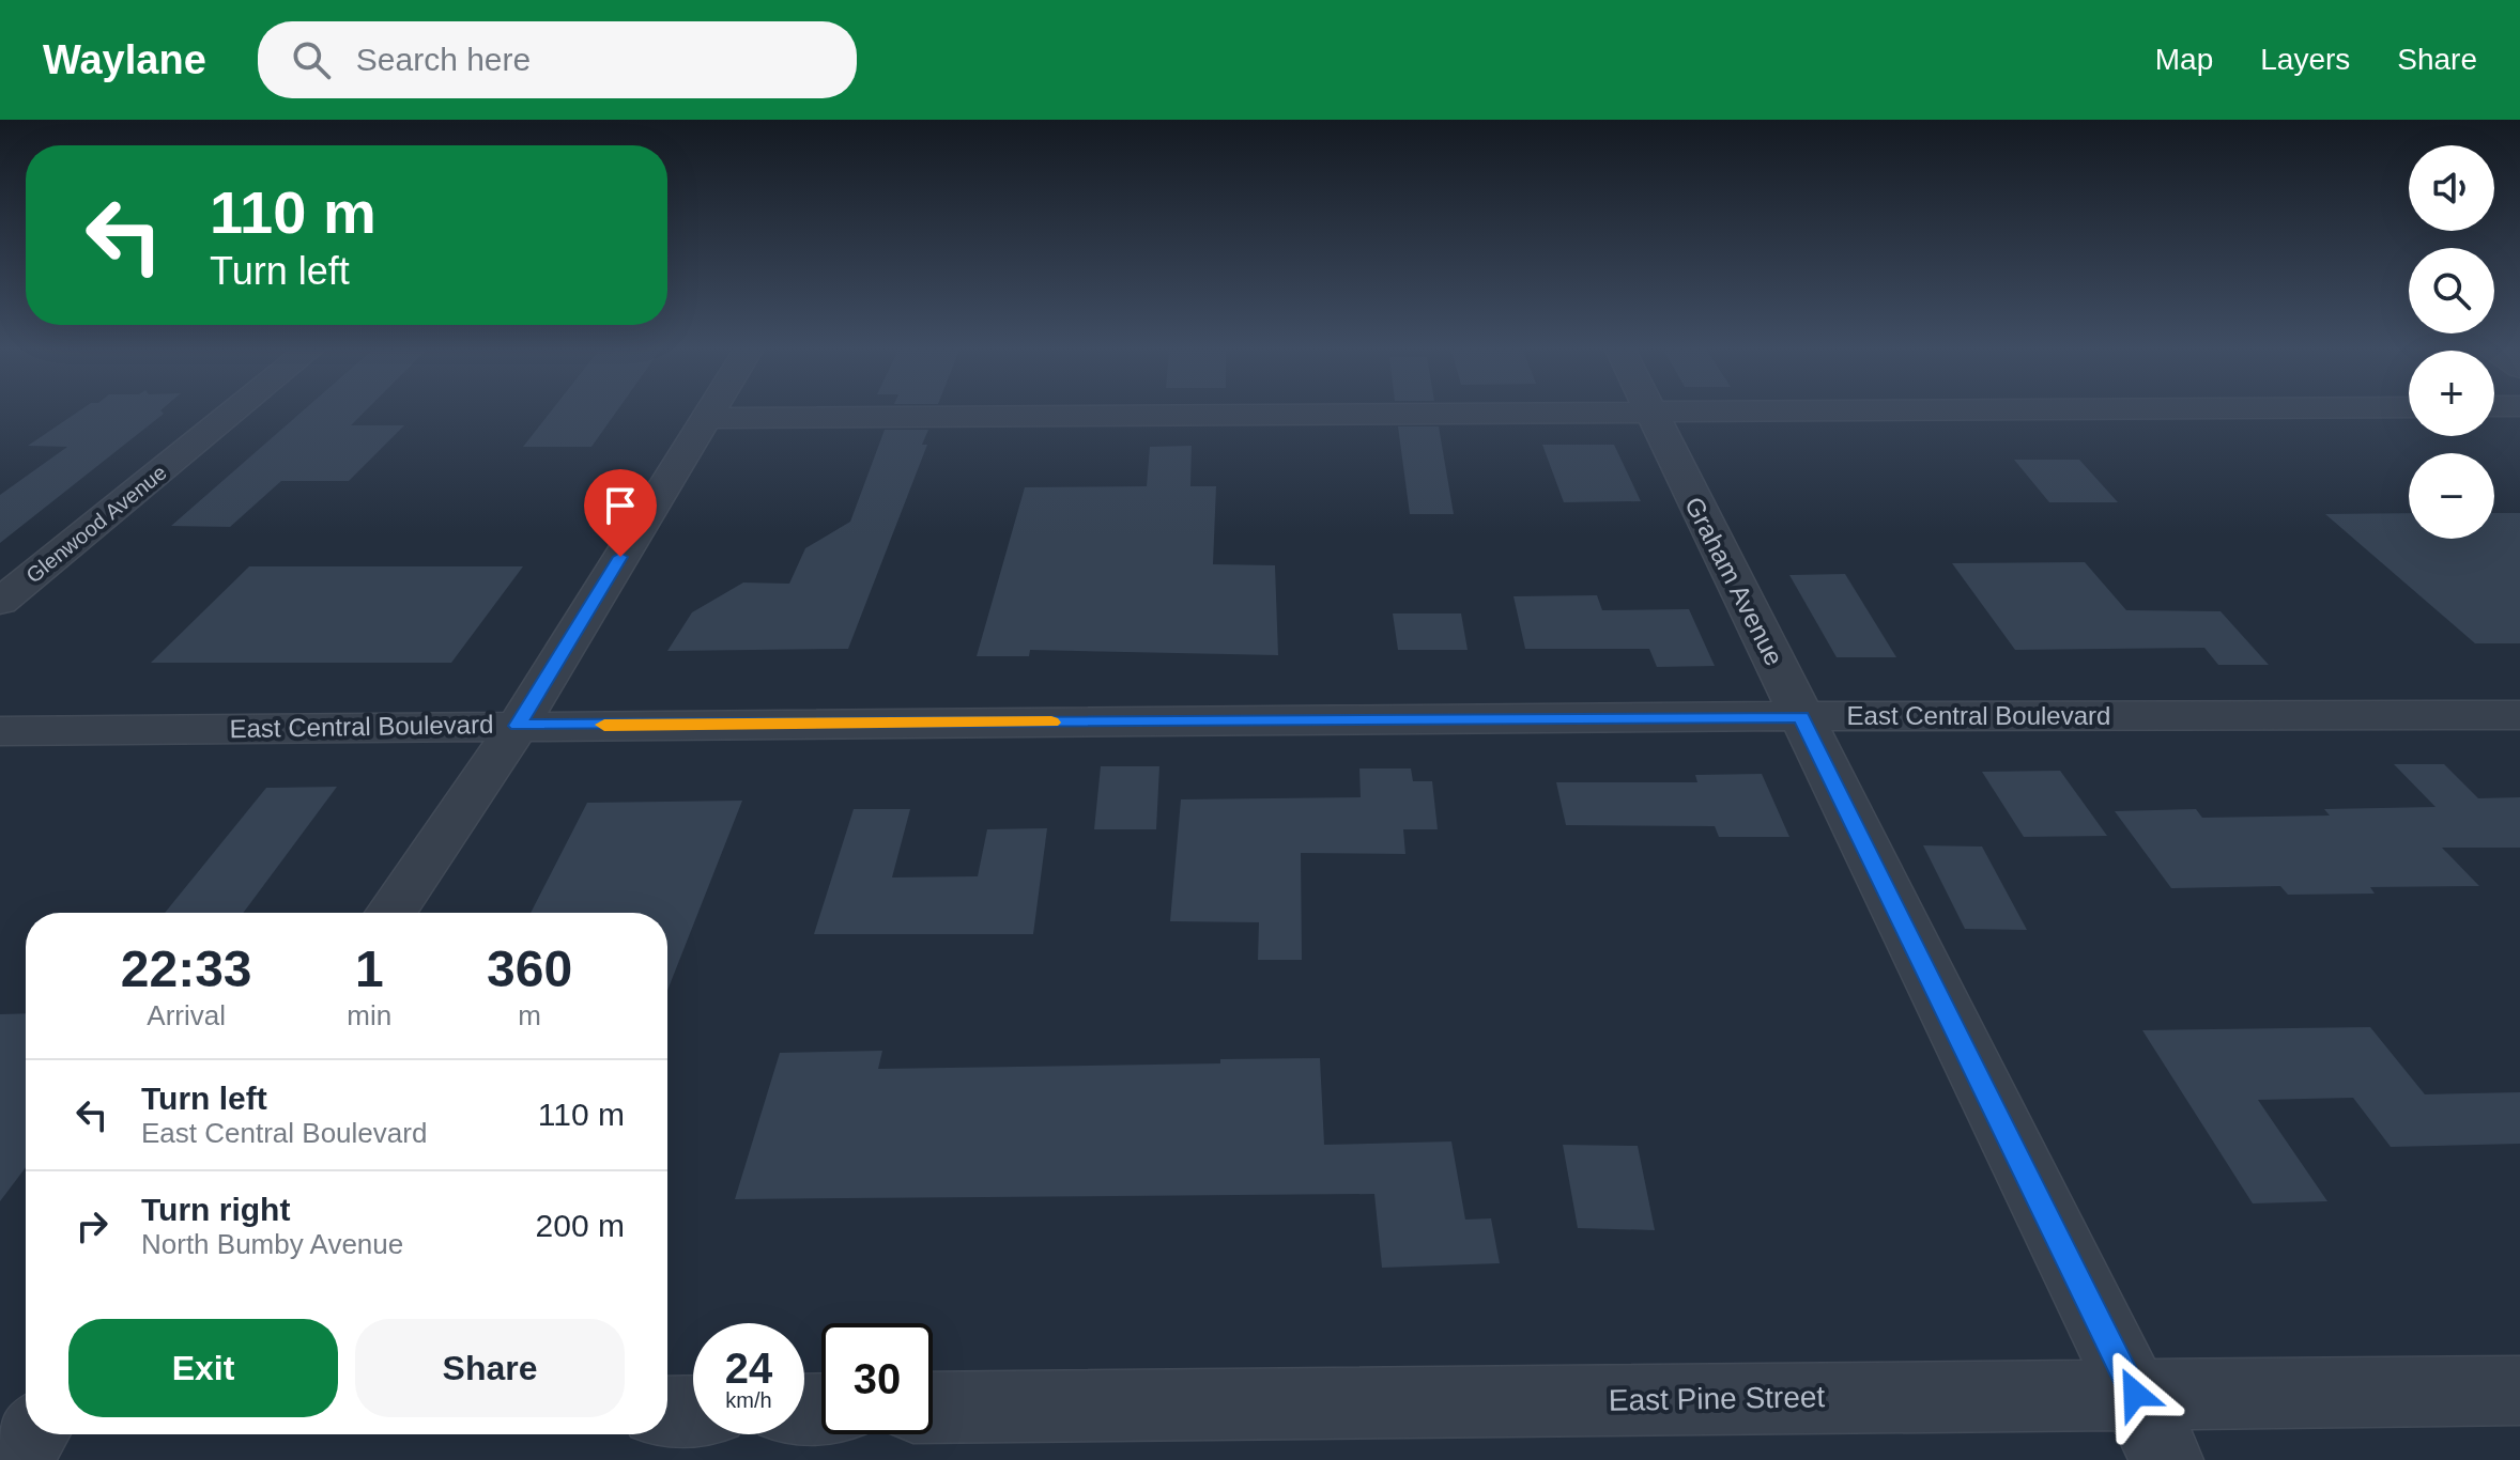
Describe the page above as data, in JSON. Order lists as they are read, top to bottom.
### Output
{
  "streets": {
    "street": [
      "Glenwood Avenue",
      "Graham Avenue",
      "East Central Boulevard",
      "East Pine Street"
    ]
  },
  "crossings": [
    ["Graham Avenue", "East Central Boulevard"],
    ["Graham Avenue", "East Pine Street"]
  ],
  "page": {
    "header": "Waylane",
    "search": "Search here",
    "nav": ["Map", "Layers", "Share"],
    "map_buttons": ["+", "−"],
    "turn": ["110 m", "Turn left"],
    "eta": [
      "22:33",
      "Arrival",
      "1",
      "min",
      "360",
      "m"
    ],
    "list": [
      {
        "name": "Turn left",
        "note": "East Central Boulevard",
        "value": "110 m"
      },
      {
        "name": "Turn right",
        "note": "North Bumby Avenue",
        "value": "200 m"
      }
    ],
    "buttons": ["Exit", "Share"],
    "speed": "24 km/h",
    "limit": "30"
  }
}
